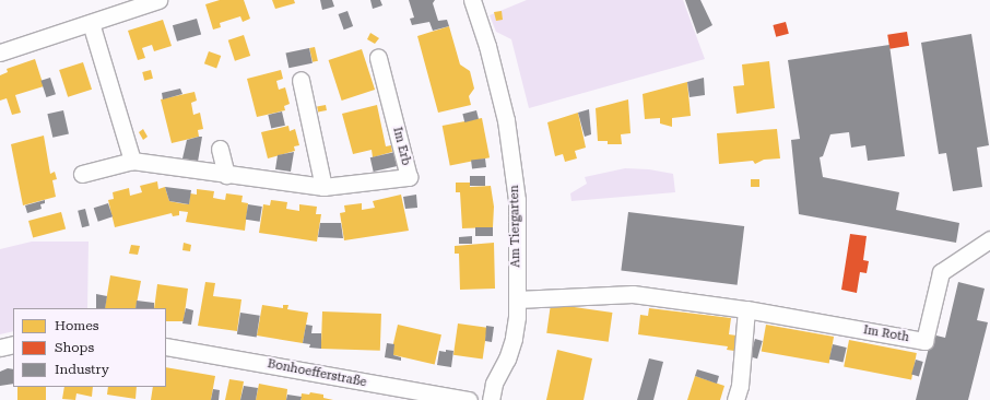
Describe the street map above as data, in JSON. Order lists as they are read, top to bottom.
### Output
{
  "streets": {
    "street": [
      "Im Erb",
      "Am Tiergarten",
      "Im Roth",
      "Bonhoefferstraße"
    ]
  },
  "crossings": [
    ["Am Tiergarten", "Im Roth"]
  ],
  "legend": ["Homes", "Shops", "Industry"]
}
